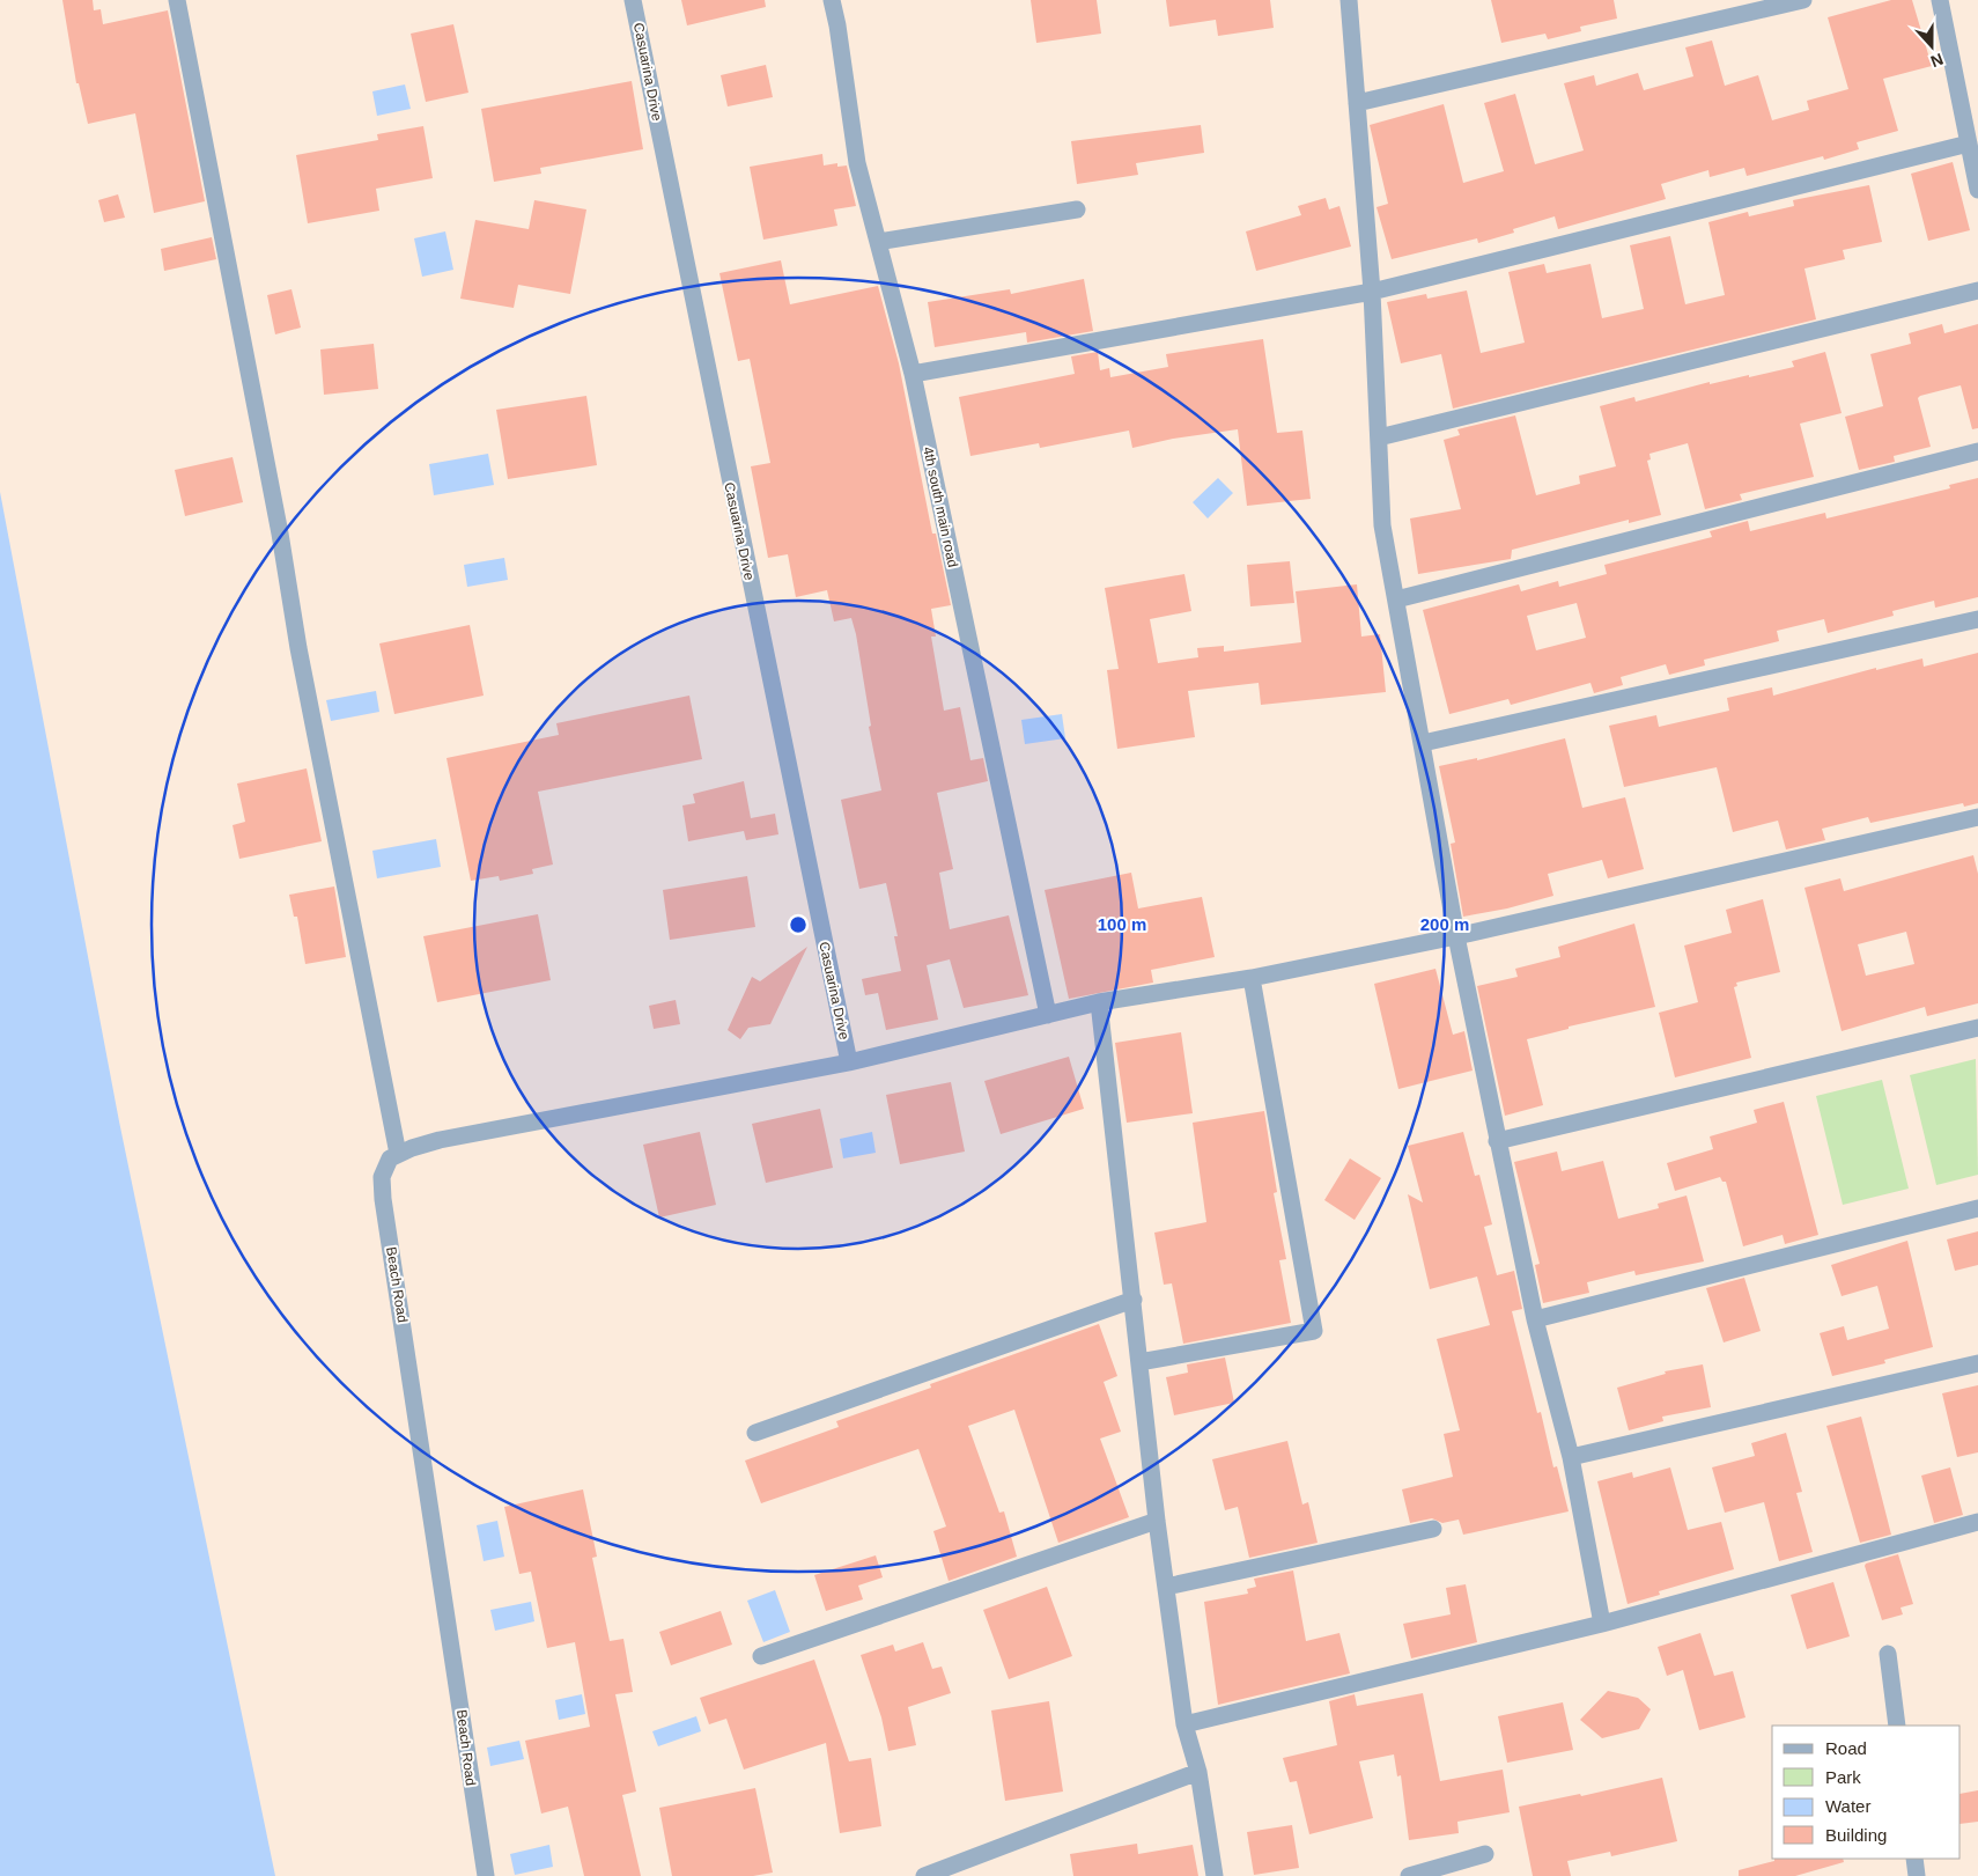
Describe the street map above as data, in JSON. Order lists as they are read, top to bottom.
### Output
{
  "streets": {
    "street": ["Casuarina Drive", "4th south main road", "Beach Road"]
  },
  "legend": [
    "Road",
    "Park",
    "Water",
    "Building"
  ],
  "north": "bottom",
  "rings": ["100 m", "200 m"]
}
